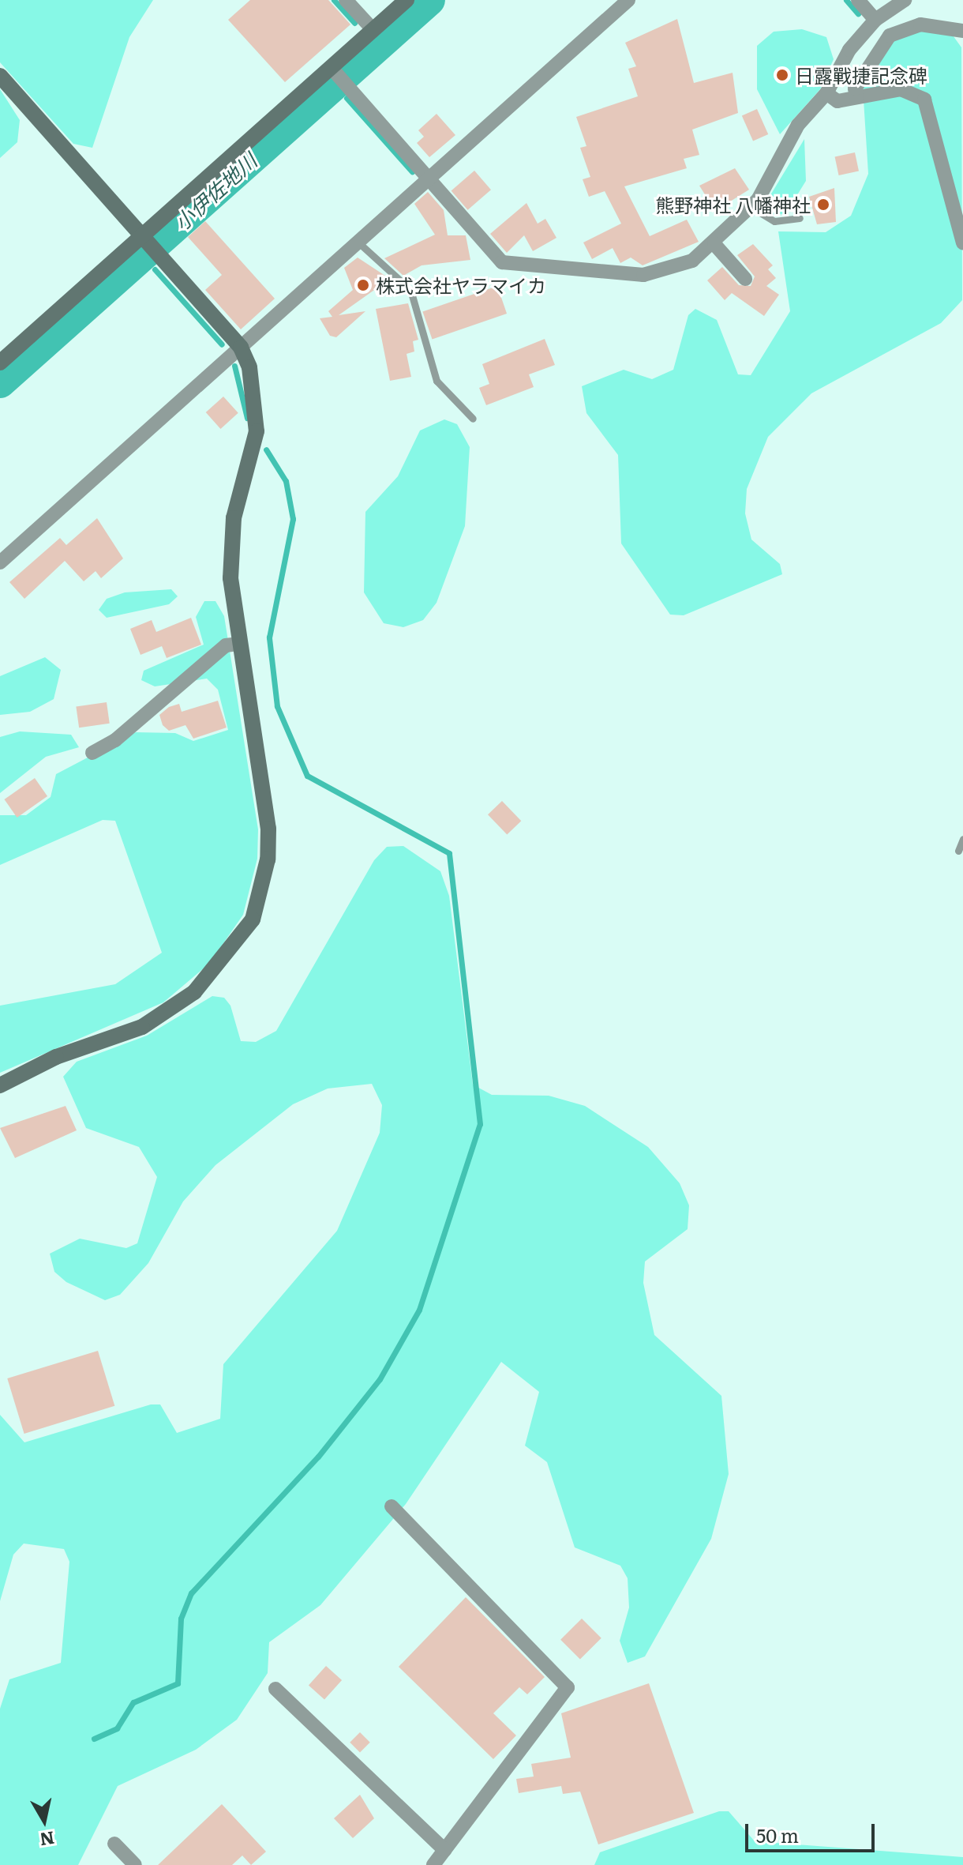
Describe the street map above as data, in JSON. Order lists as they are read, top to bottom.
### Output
{
  "water": ["小伊佐地川"],
  "places": ["日露戰捷記念碑", "熊野神社 八幡神社", "株式会社ヤラマイカ"],
  "scale_bar": "50 m",
  "north": "bottom"
}
